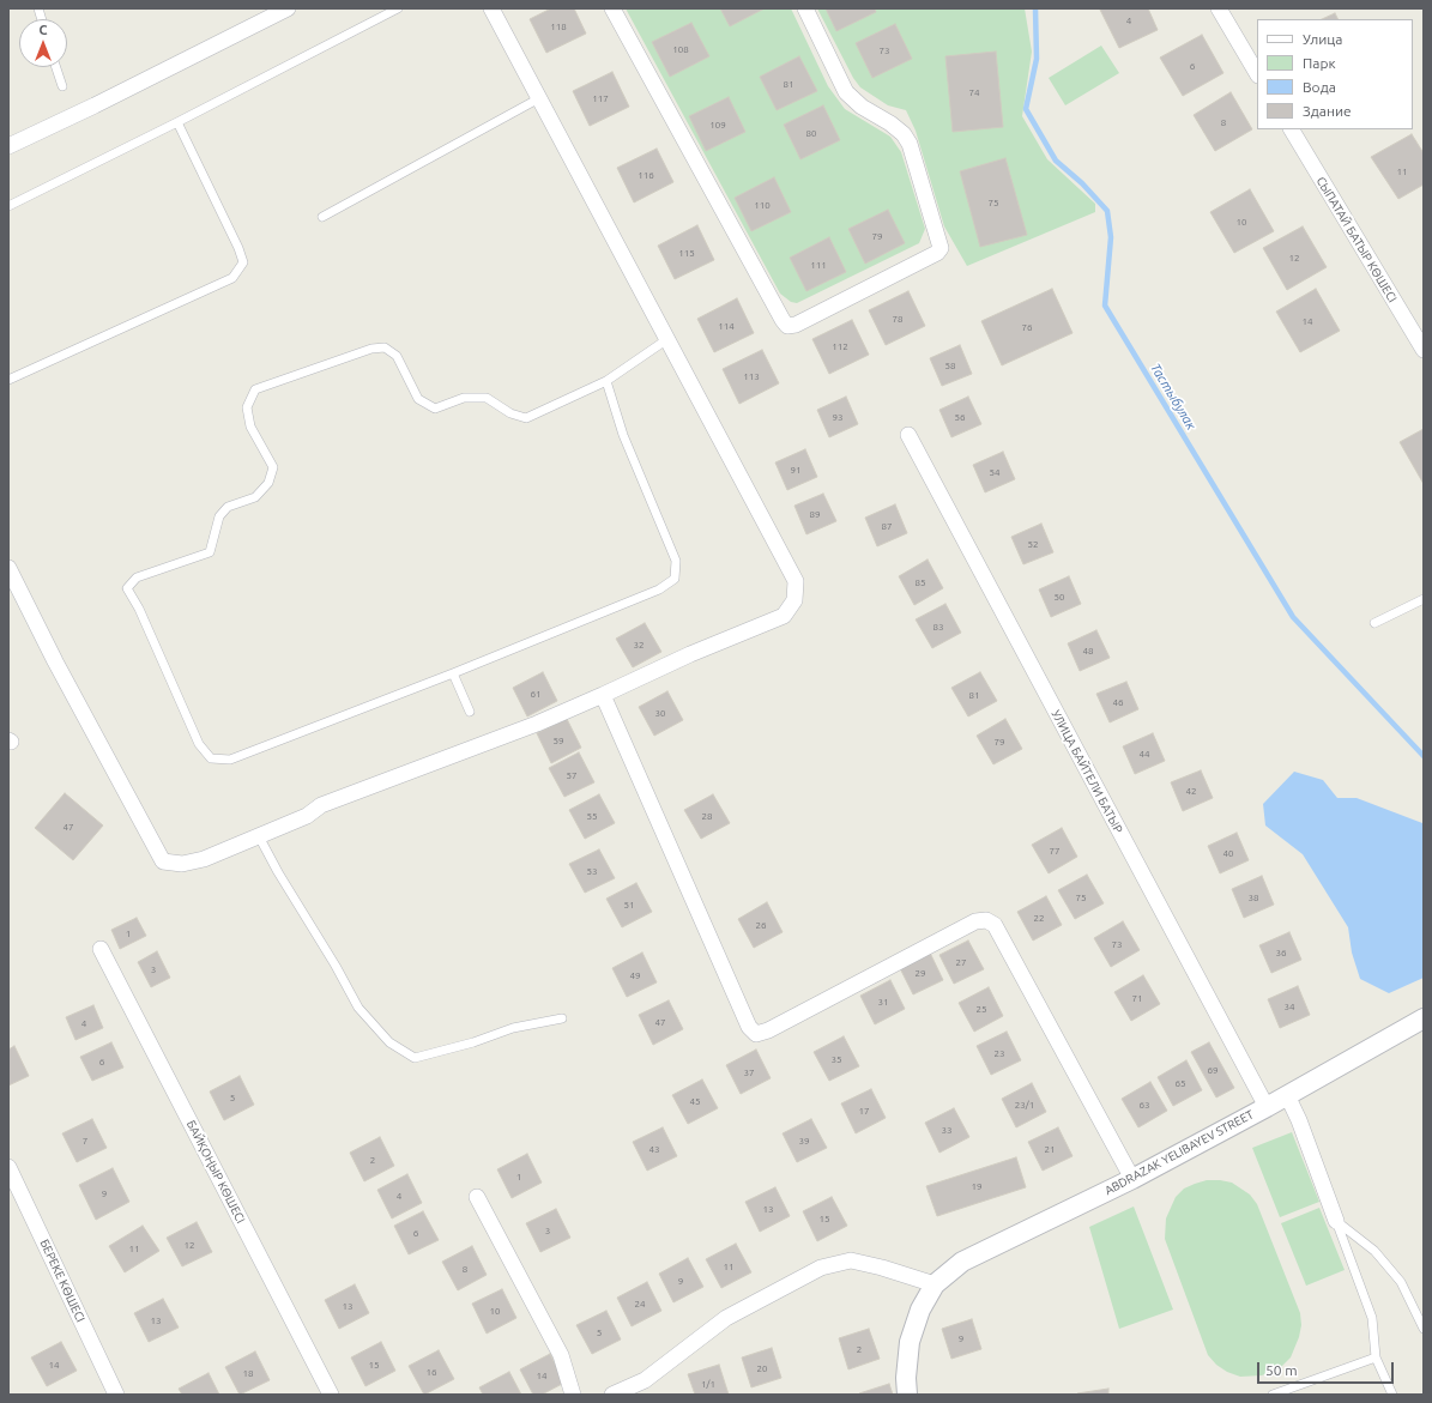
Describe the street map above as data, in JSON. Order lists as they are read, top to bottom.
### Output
{
  "streets": {
    "street": [
      "СЫПАТАЙ БАТЫР КӨШЕСІ",
      "УЛИЦА БАЙТЕЛИ БАТЫР",
      "ABDRAZAK YELIBAYEV STREET",
      "БАЙҚОҢЫР КӨШЕСІ",
      "БЕРЕКЕ КӨШЕСІ"
    ]
  },
  "crossings": [
    ["УЛИЦА БАЙТЕЛИ БАТЫР", "ABDRAZAK YELIBAYEV STREET"]
  ],
  "water": ["Тастыбулак"],
  "house_numbers": [
    "4",
    "118",
    "108",
    "73",
    "6",
    "81",
    "74",
    "117",
    "8",
    "109",
    "80",
    "11",
    "116",
    "75",
    "110",
    "10",
    "79",
    "115",
    "12",
    "111",
    "78",
    "14",
    "114",
    "76",
    "112",
    "58",
    "113",
    "93",
    "56",
    "91",
    "54",
    "89",
    "87",
    "52",
    "85",
    "50",
    "83",
    "32",
    "48",
    "61",
    "81",
    "46",
    "30",
    "59",
    "79",
    "44",
    "57",
    "42",
    "55",
    "28",
    "47",
    "77",
    "40",
    "53",
    "75",
    "38",
    "51",
    "22",
    "26",
    "1",
    "73",
    "36",
    "27",
    "3",
    "29",
    "49",
    "71",
    "31",
    "34",
    "25",
    "47",
    "4",
    "23",
    "35",
    "6",
    "69",
    "37",
    "65",
    "5",
    "45",
    "23/1",
    "63",
    "17",
    "33",
    "7",
    "39",
    "43",
    "21",
    "2",
    "1",
    "19",
    "9",
    "4",
    "13",
    "15",
    "3",
    "6",
    "12",
    "11",
    "11",
    "8",
    "9",
    "24",
    "13",
    "10",
    "13",
    "5",
    "9",
    "2",
    "14",
    "15",
    "20",
    "16",
    "18",
    "14",
    "1/1"
  ],
  "legend": [
    "Улица",
    "Парк",
    "Вода",
    "Здание"
  ],
  "scale_bar": "50 m",
  "north": "top"
}
